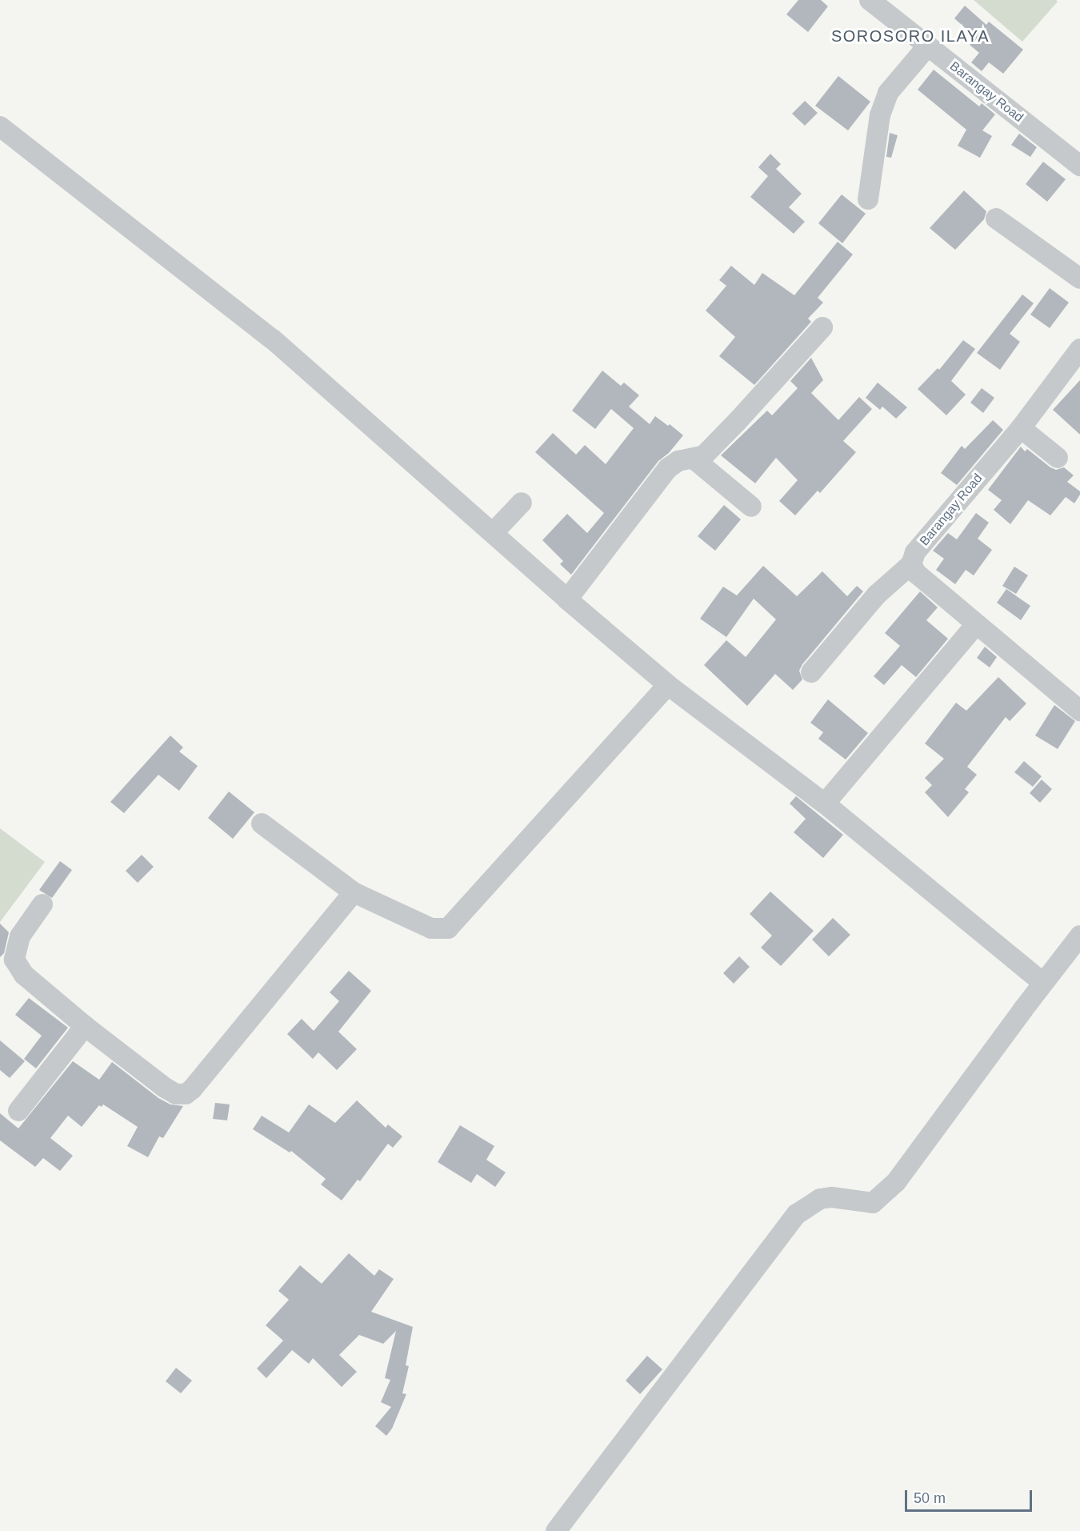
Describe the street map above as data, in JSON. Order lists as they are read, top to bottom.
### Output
{
  "streets": {
    "street": ["Barangay Road"]
  },
  "districts": ["SOROSORO ILAYA"],
  "scale_bar": "50 m"
}
